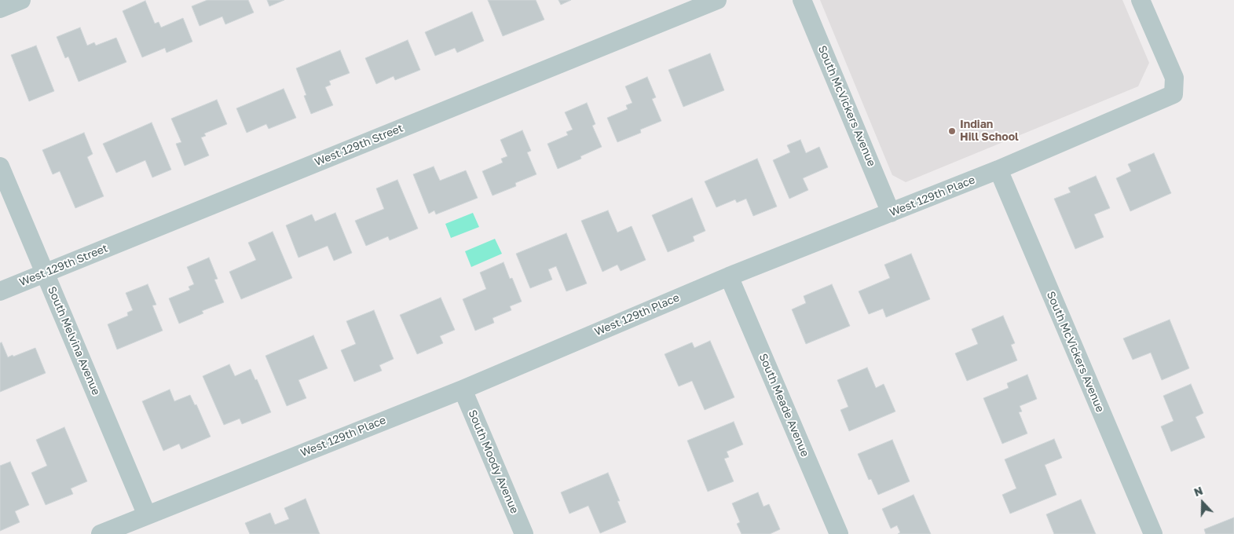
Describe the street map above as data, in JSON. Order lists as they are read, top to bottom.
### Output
{
  "streets": {
    "street": [
      "South McVickers Avenue",
      "West 129th Street",
      "West 129th Place",
      "South Melvina Avenue",
      "South Meade Avenue",
      "South Moody Avenue"
    ]
  },
  "crossings": [
    ["South McVickers Avenue", "West 129th Place"],
    ["West 129th Street", "South Melvina Avenue"],
    ["West 129th Place", "South Melvina Avenue"],
    ["West 129th Place", "South Meade Avenue"],
    ["West 129th Place", "South Moody Avenue"]
  ],
  "places": ["Indian Hill School"],
  "north": "top"
}
